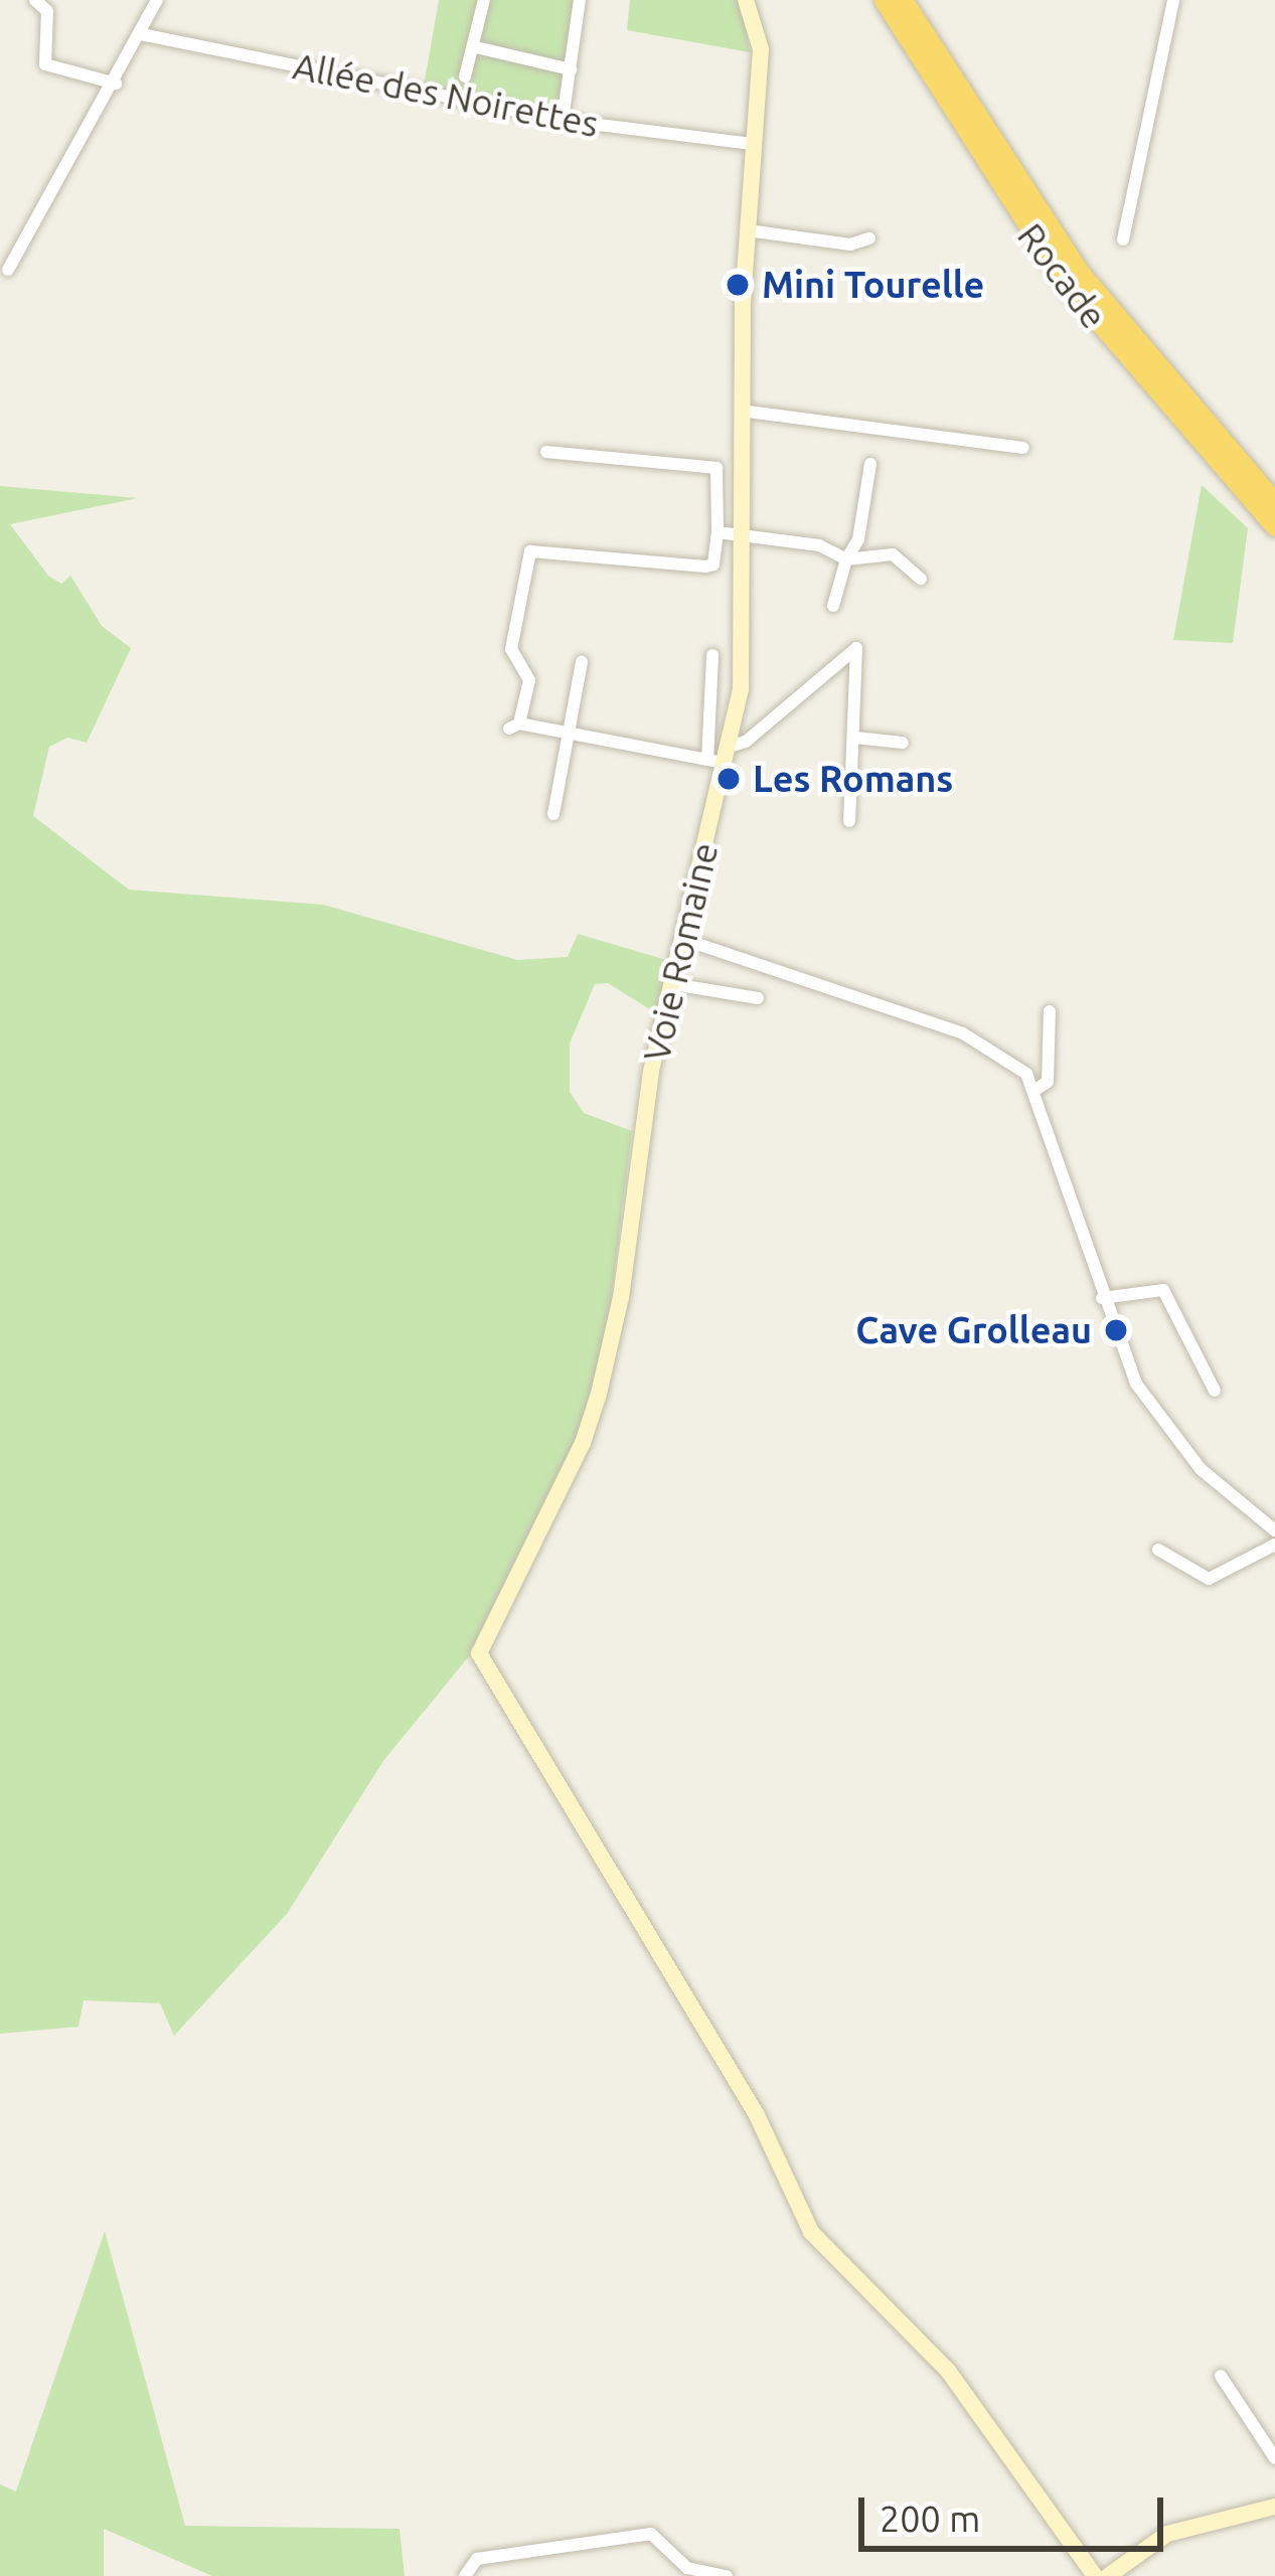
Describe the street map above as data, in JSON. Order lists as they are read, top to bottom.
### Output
{
  "streets": {
    "highway": ["Rocade"],
    "street": ["Allée des Noirettes", "Voie Romaine"]
  },
  "crossings": [
    ["Allée des Noirettes", "Voie Romaine"]
  ],
  "places": ["Mini Tourelle", "Les Romans", "Cave Grolleau"],
  "scale_bar": "200 m"
}
